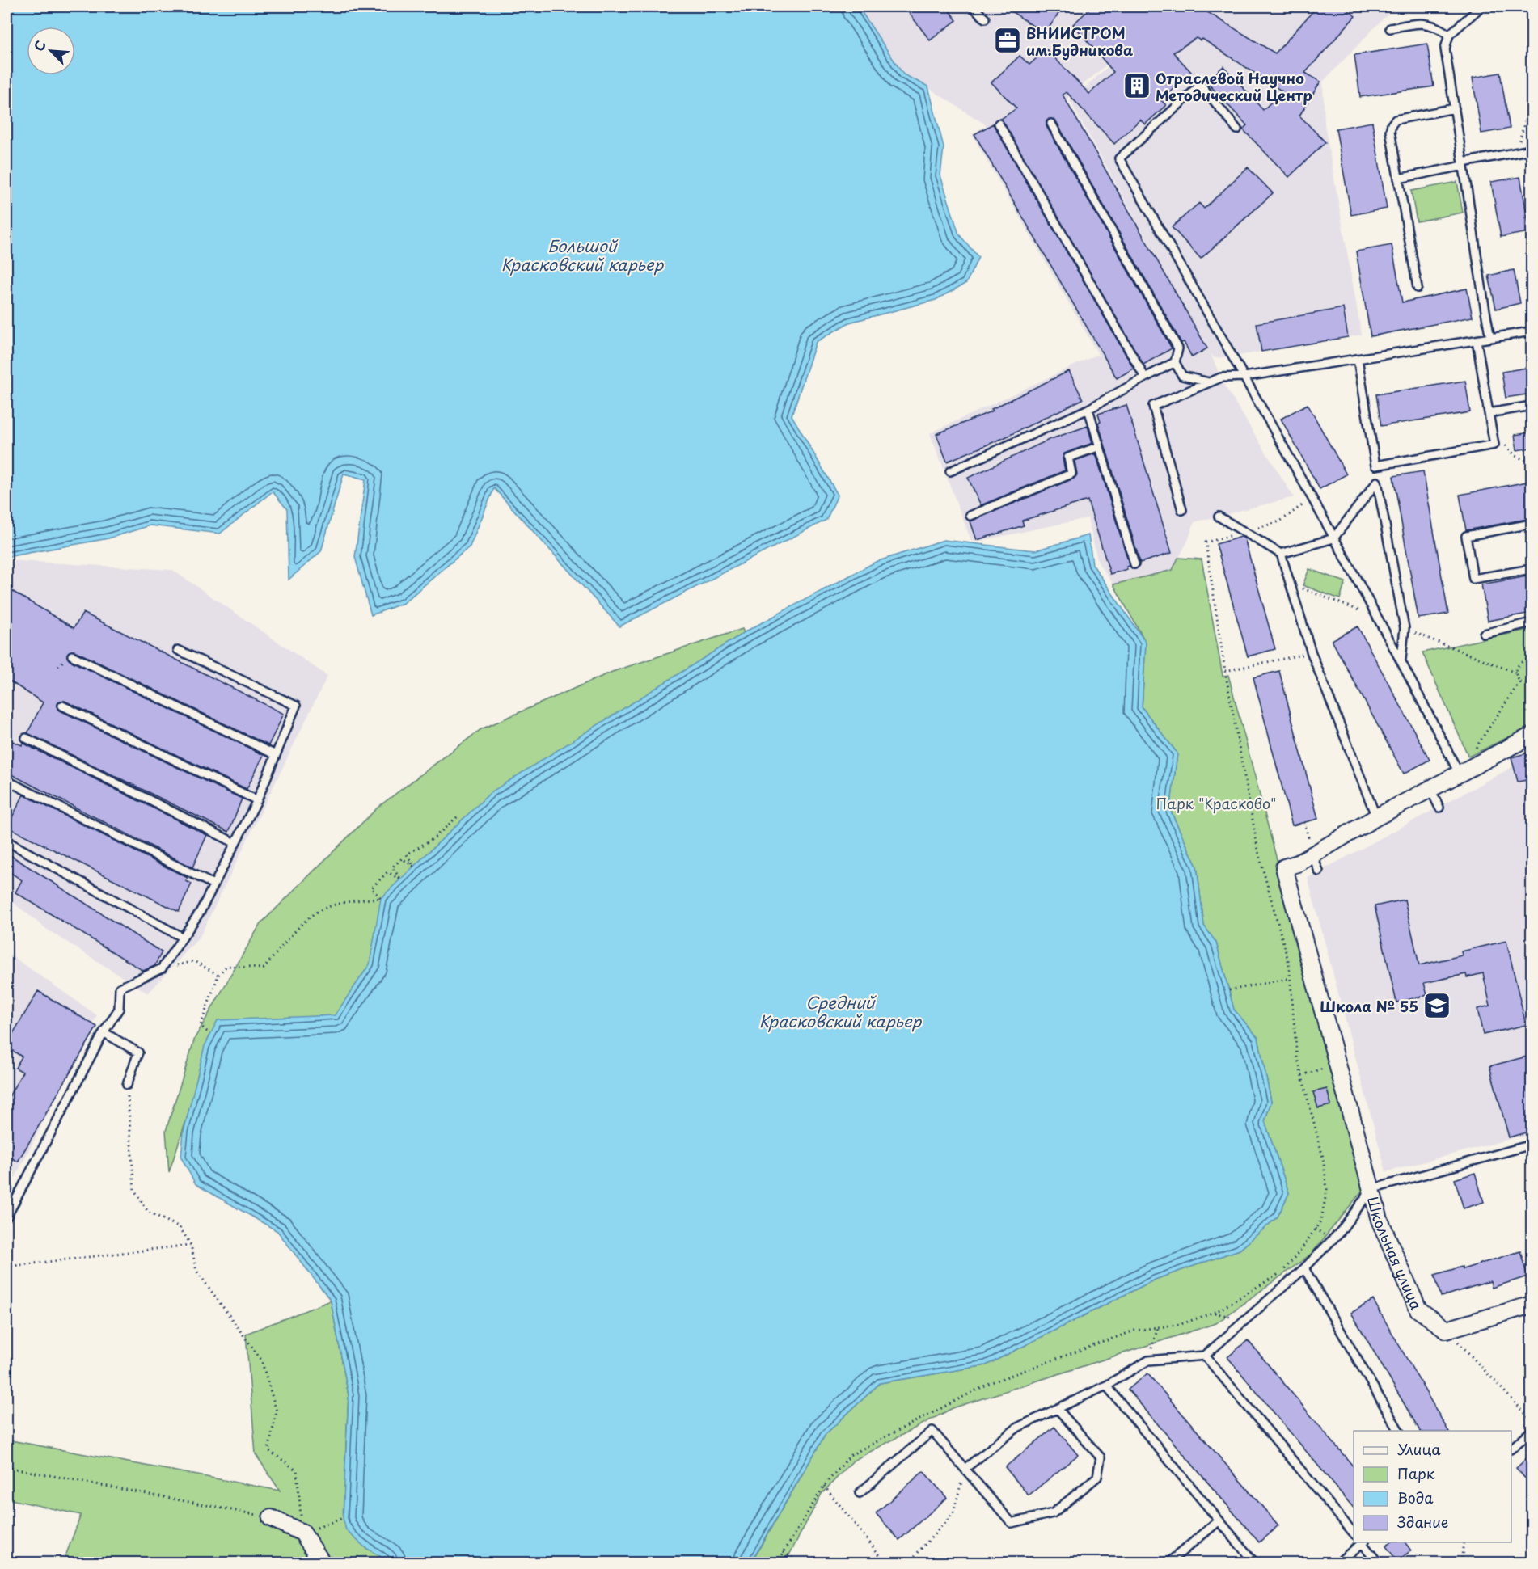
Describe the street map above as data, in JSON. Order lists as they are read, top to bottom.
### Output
{
  "streets": {
    "street": ["Школьная улица"]
  },
  "water": ["Большой Красковский карьер", "Средний Красковский карьер"],
  "parks": ["Парк \"Красково\""],
  "places": {
    "office": ["ВНИИСТРОМ им.Будникова"],
    "building": ["Отраслевой Научно Методический Центр"],
    "school or university": ["Школа № 55"]
  },
  "legend": [
    "Улица",
    "Парк",
    "Вода",
    "Здание"
  ],
  "north": "top left"
}
